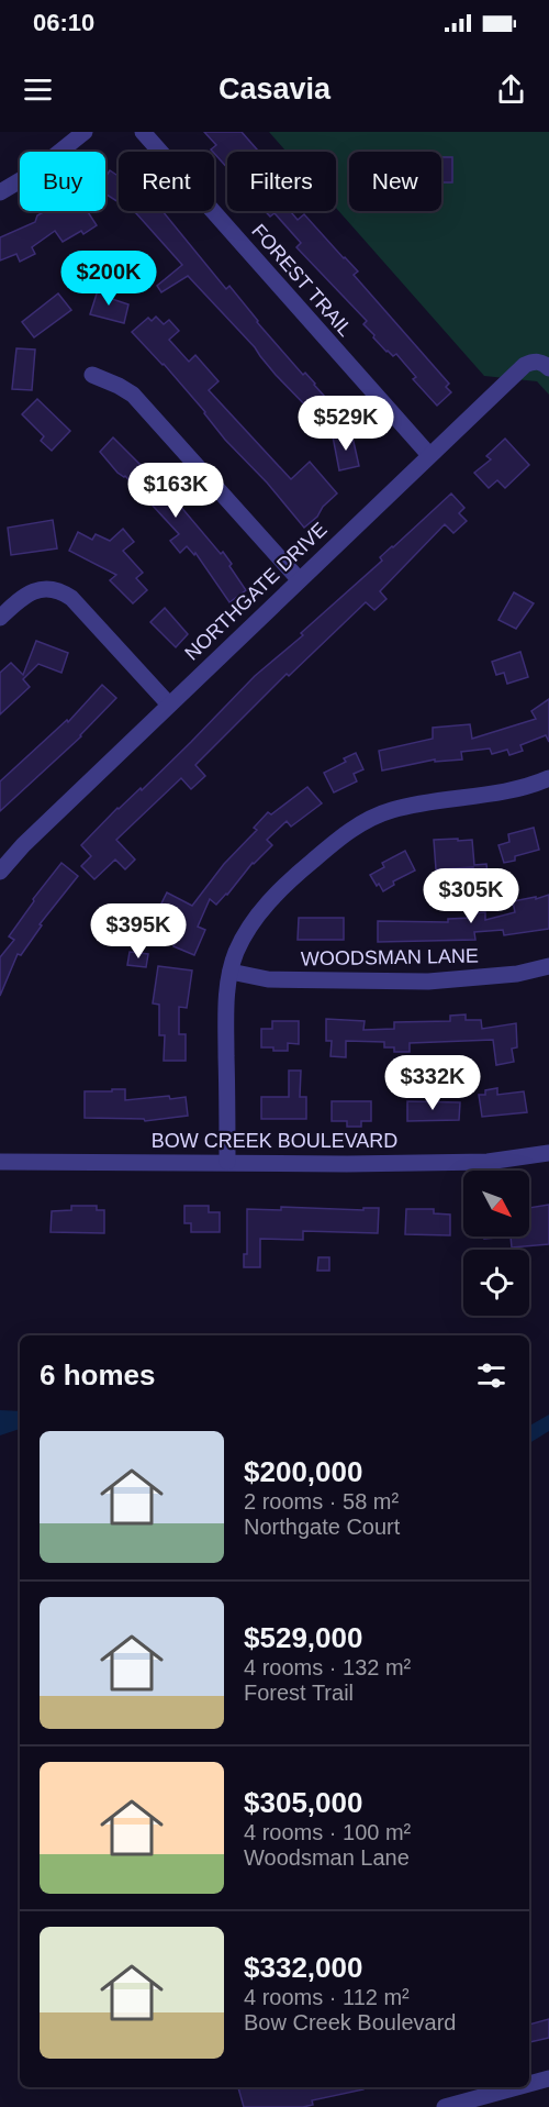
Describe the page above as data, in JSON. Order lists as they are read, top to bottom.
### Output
{
  "streets": {
    "street": [
      "FOREST TRAIL",
      "NORTHGATE DRIVE",
      "WOODSMAN LANE",
      "BOW CREEK BOULEVARD"
    ]
  },
  "crossings": [
    ["FOREST TRAIL", "NORTHGATE DRIVE"]
  ],
  "north": "bottom right",
  "page": {
    "status": "06:10",
    "header": "Casavia",
    "chip": [
      "Buy",
      "Rent",
      "Filters",
      "New"
    ],
    "price": [
      "$200K",
      "$529K",
      "$163K",
      "$305K",
      "$395K",
      "$332K"
    ],
    "heading": "6 homes",
    "list": [
      {
        "name": "$200,000",
        "note": "2 rooms · 58 m² · Northgate Court"
      },
      {
        "name": "$529,000",
        "note": "4 rooms · 132 m² · Forest Trail"
      },
      {
        "name": "$305,000",
        "note": "4 rooms · 100 m² · Woodsman Lane"
      },
      {
        "name": "$332,000",
        "note": "4 rooms · 112 m² · Bow Creek Boulevard"
      }
    ]
  }
}
